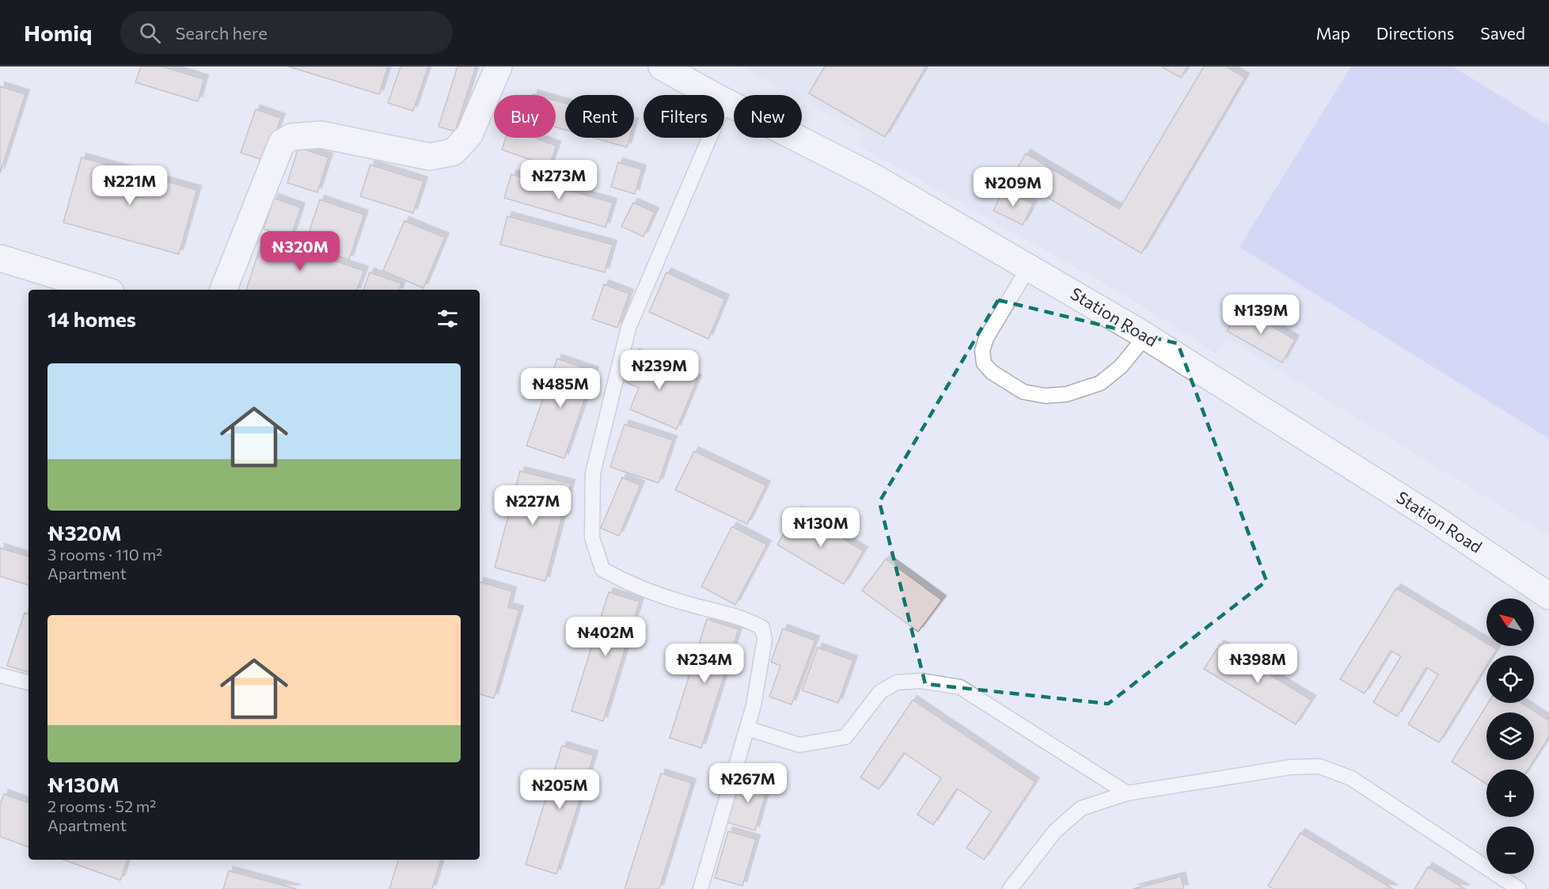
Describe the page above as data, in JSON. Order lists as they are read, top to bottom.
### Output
{
  "streets": {
    "street": ["Station Road"]
  },
  "north": "top left",
  "page": {
    "header": "Homiq",
    "search": "Search here",
    "nav": ["Map", "Directions", "Saved"],
    "chip": [
      "Buy",
      "Rent",
      "Filters",
      "New"
    ],
    "price": [
      "₦273M",
      "₦221M",
      "₦209M",
      "₦320M",
      "₦139M",
      "₦239M",
      "₦485M",
      "₦227M",
      "₦130M",
      "₦402M",
      "₦234M",
      "₦398M",
      "₦267M",
      "₦205M"
    ],
    "heading": "14 homes",
    "list": [
      {
        "name": "₦320M",
        "note": "3 rooms · 110 m² · Apartment"
      },
      {
        "name": "₦130M",
        "note": "2 rooms · 52 m² · Apartment"
      }
    ],
    "map_buttons": ["+", "−"]
  }
}
